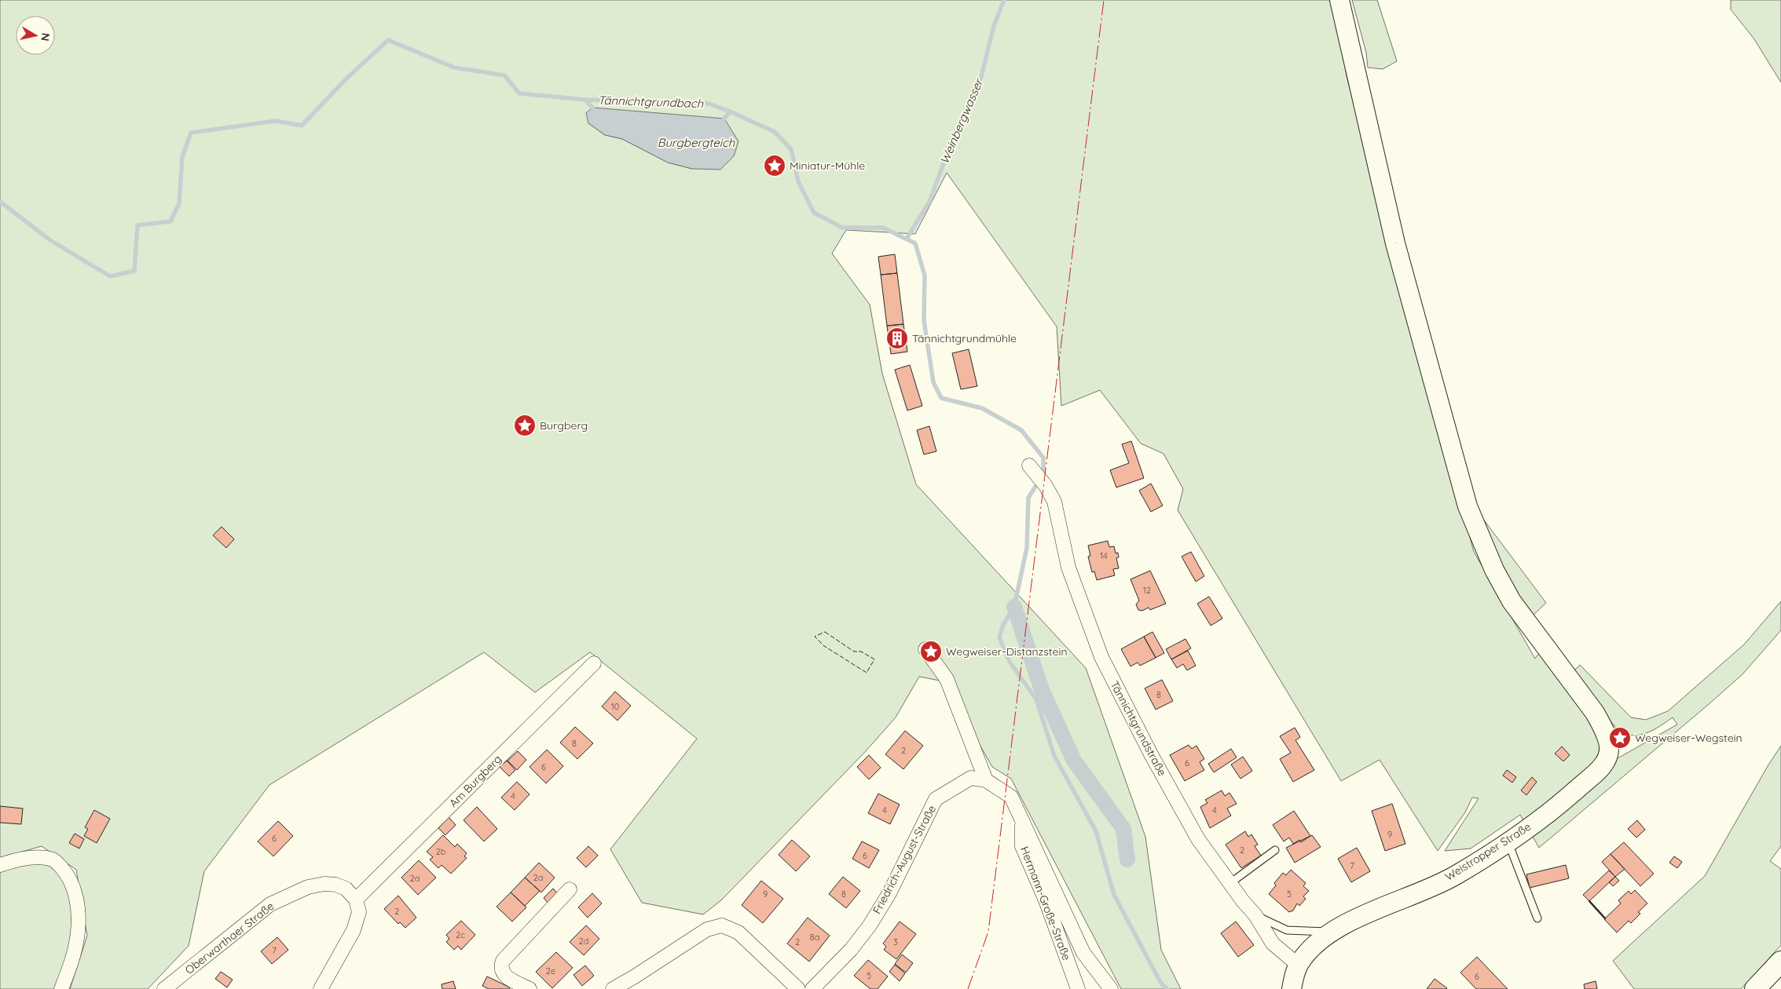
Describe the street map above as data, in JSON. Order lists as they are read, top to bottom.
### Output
{
  "streets": {
    "street": [
      "Tännichtgrundstraße",
      "Am Burgberg",
      "Weistropper Straße",
      "Friedrich-August-Straße",
      "Hermann-Große-Straße",
      "Oberwarthaer Straße"
    ]
  },
  "crossings": [
    ["Tännichtgrundstraße", "Weistropper Straße"],
    ["Am Burgberg", "Oberwarthaer Straße"]
  ],
  "water": ["Tännichtgrundbach", "Weinbergwasser", "Burgbergteich"],
  "places": {
    "place": [
      "Miniatur-Mühle",
      "Burgberg",
      "Wegweiser-Distanzstein",
      "Wegweiser-Wegstein"
    ],
    "building": ["Tännichtgrundmühle"]
  },
  "house_numbers": [
    "14",
    "12",
    "8",
    "10",
    "8",
    "2",
    "6",
    "6",
    "4",
    "4",
    "4",
    "9",
    "6",
    "2",
    "2b",
    "6",
    "7",
    "2a",
    "2a",
    "9",
    "8",
    "5",
    "2",
    "2c",
    "8a",
    "2d",
    "2",
    "3",
    "7",
    "2e",
    "5",
    "6"
  ],
  "north": "right"
}
